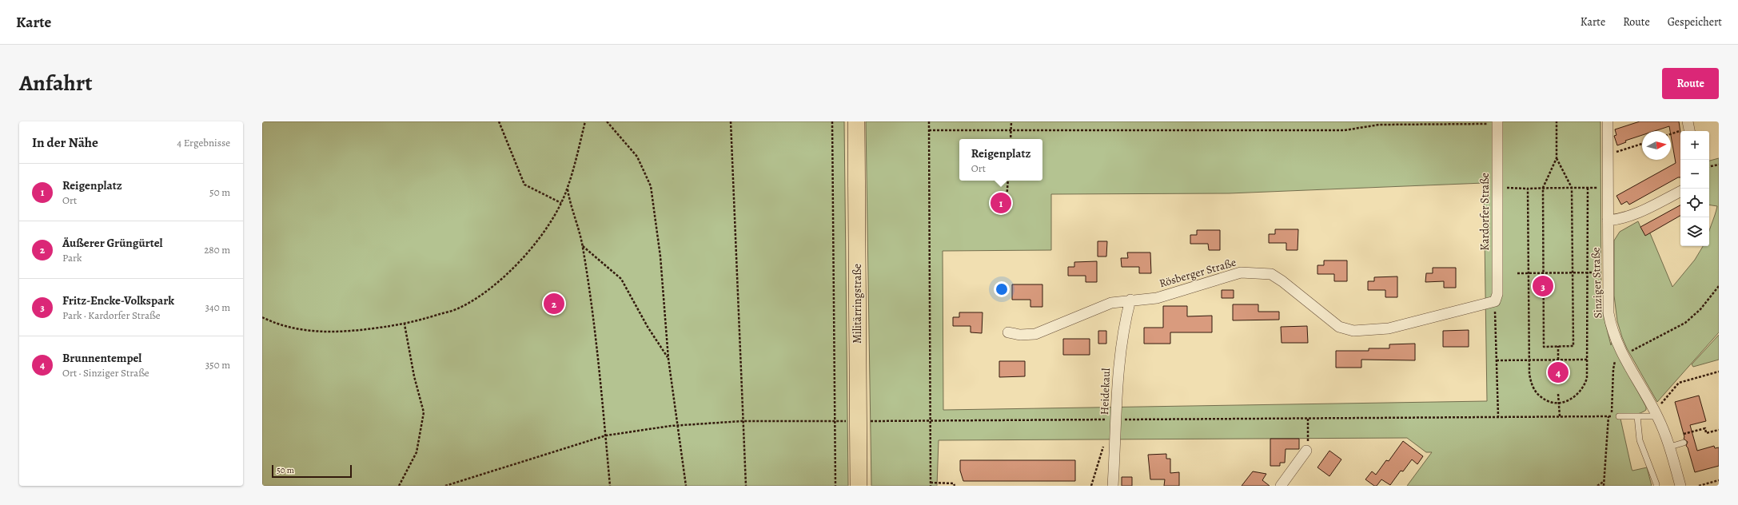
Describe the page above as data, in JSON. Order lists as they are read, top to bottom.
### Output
{
  "streets": {
    "main road": ["Militärringstraße"],
    "street": [
      "Kardorfer Straße",
      "Rösberger Straße",
      "Sinziger Straße",
      "Heidekaul"
    ]
  },
  "crossings": [
    ["Kardorfer Straße", "Rösberger Straße"],
    ["Rösberger Straße", "Heidekaul"]
  ],
  "scale_bar": "50 m",
  "north": "right",
  "page": {
    "header": "Karte",
    "nav": ["Karte", "Route", "Gespeichert"],
    "title": "Anfahrt",
    "buttons": "Route",
    "heading": ["In der Nähe", "4 Ergebnisse"],
    "map_buttons": ["+", "−"],
    "popup": ["Reigenplatz", "Ort"],
    "list": [
      {
        "mark": "1",
        "name": "Reigenplatz",
        "note": "Ort",
        "value": "50 m"
      },
      {
        "mark": "2",
        "name": "Äußerer Grüngürtel",
        "note": "Park",
        "value": "280 m"
      },
      {
        "mark": "3",
        "name": "Fritz-Encke-Volkspark",
        "note": "Park · Kardorfer Straße",
        "value": "340 m"
      },
      {
        "mark": "4",
        "name": "Brunnentempel",
        "note": "Ort · Sinziger Straße",
        "value": "350 m"
      }
    ],
    "pins": [
      "1",
      "3",
      "2",
      "4"
    ],
    "scale": "50 m"
  }
}
